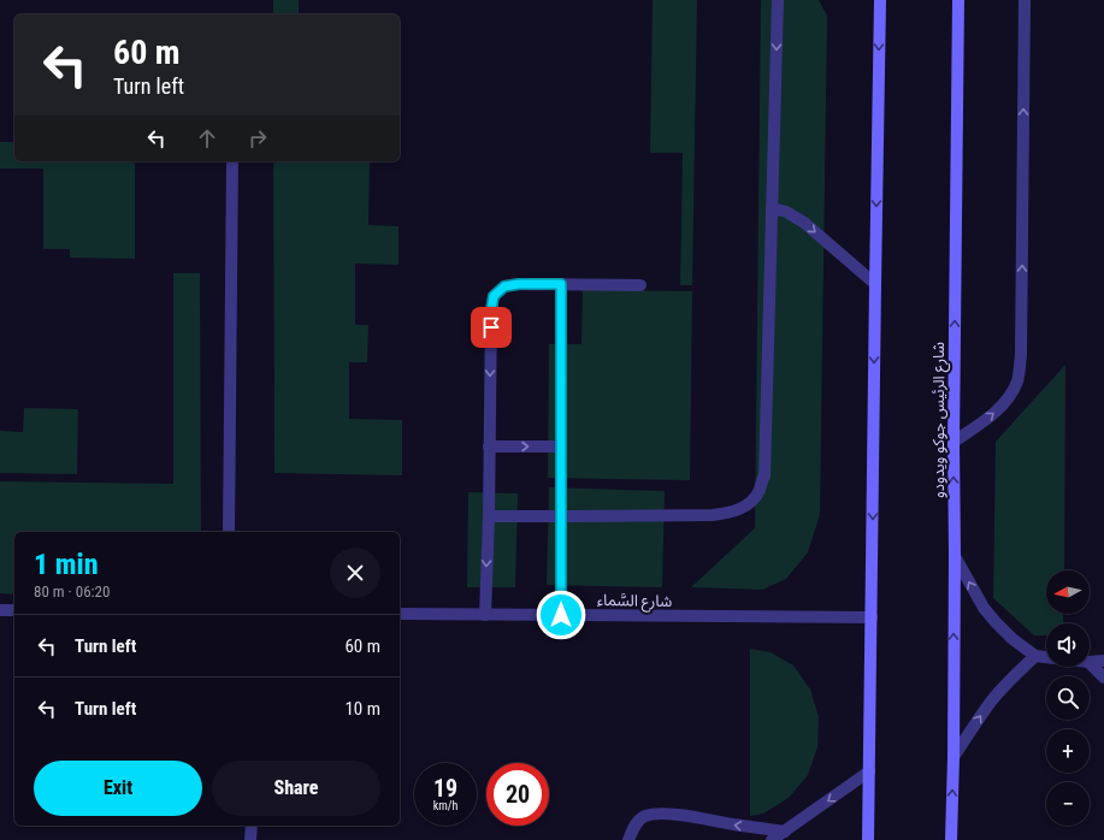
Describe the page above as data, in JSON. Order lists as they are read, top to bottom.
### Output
{
  "streets": {
    "street": ["شارع الرئيس جوكو ويدودو", "شارع السَّماء"]
  },
  "north": "left",
  "page": {
    "turn": ["60 m", "Turn left"],
    "heading": ["1 min", "80 m · 06:20"],
    "map_buttons": ["+", "−"],
    "list": [
      {
        "name": "Turn left",
        "value": "60 m"
      },
      {
        "name": "Turn left",
        "value": "10 m"
      }
    ],
    "buttons": ["Exit", "Share"],
    "speed": "19 km/h",
    "limit": "20"
  }
}
